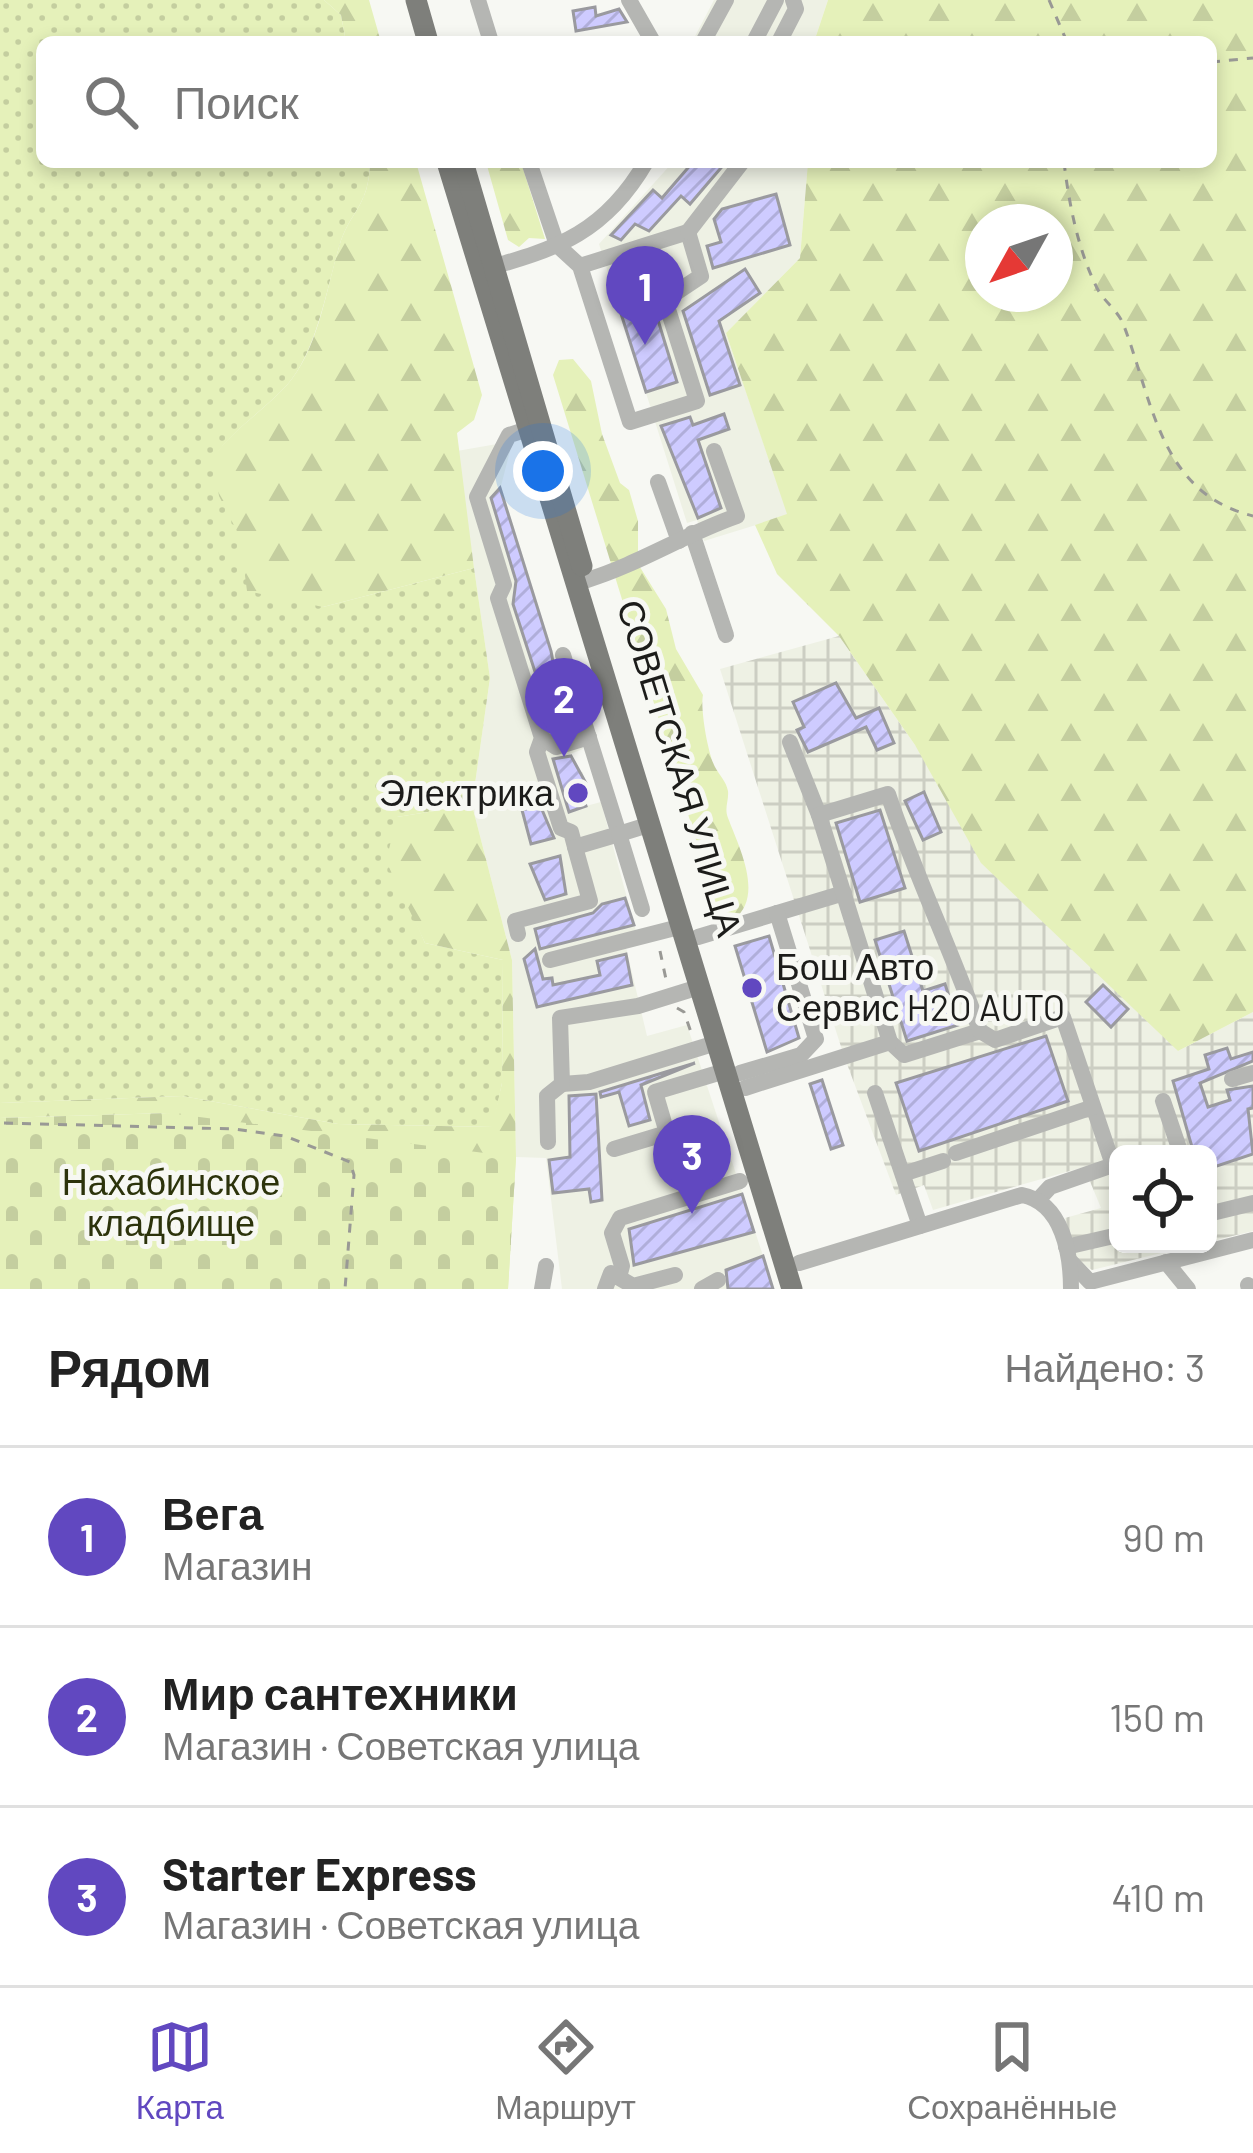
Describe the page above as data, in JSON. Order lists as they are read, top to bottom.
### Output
{
  "streets": {
    "main road": ["СОВЕТСКАЯ УЛИЦА"]
  },
  "parks": ["Нахабинское кладбище"],
  "places": ["Электрика", "Бош Авто Сервис H2O AUTO"],
  "north": "bottom left",
  "page": {
    "search": "Поиск",
    "pins": ["1", "2", "3"],
    "heading": ["Рядом", "Найдено: 3"],
    "list": [
      {
        "mark": "1",
        "name": "Вега",
        "note": "Магазин",
        "value": "90 m"
      },
      {
        "mark": "2",
        "name": "Мир сантехники",
        "note": "Магазин · Советская улица",
        "value": "150 m"
      },
      {
        "mark": "3",
        "name": "Starter Express",
        "note": "Магазин · Советская улица",
        "value": "410 m"
      }
    ],
    "nav": ["Карта", "Маршрут", "Сохранённые"]
  }
}
